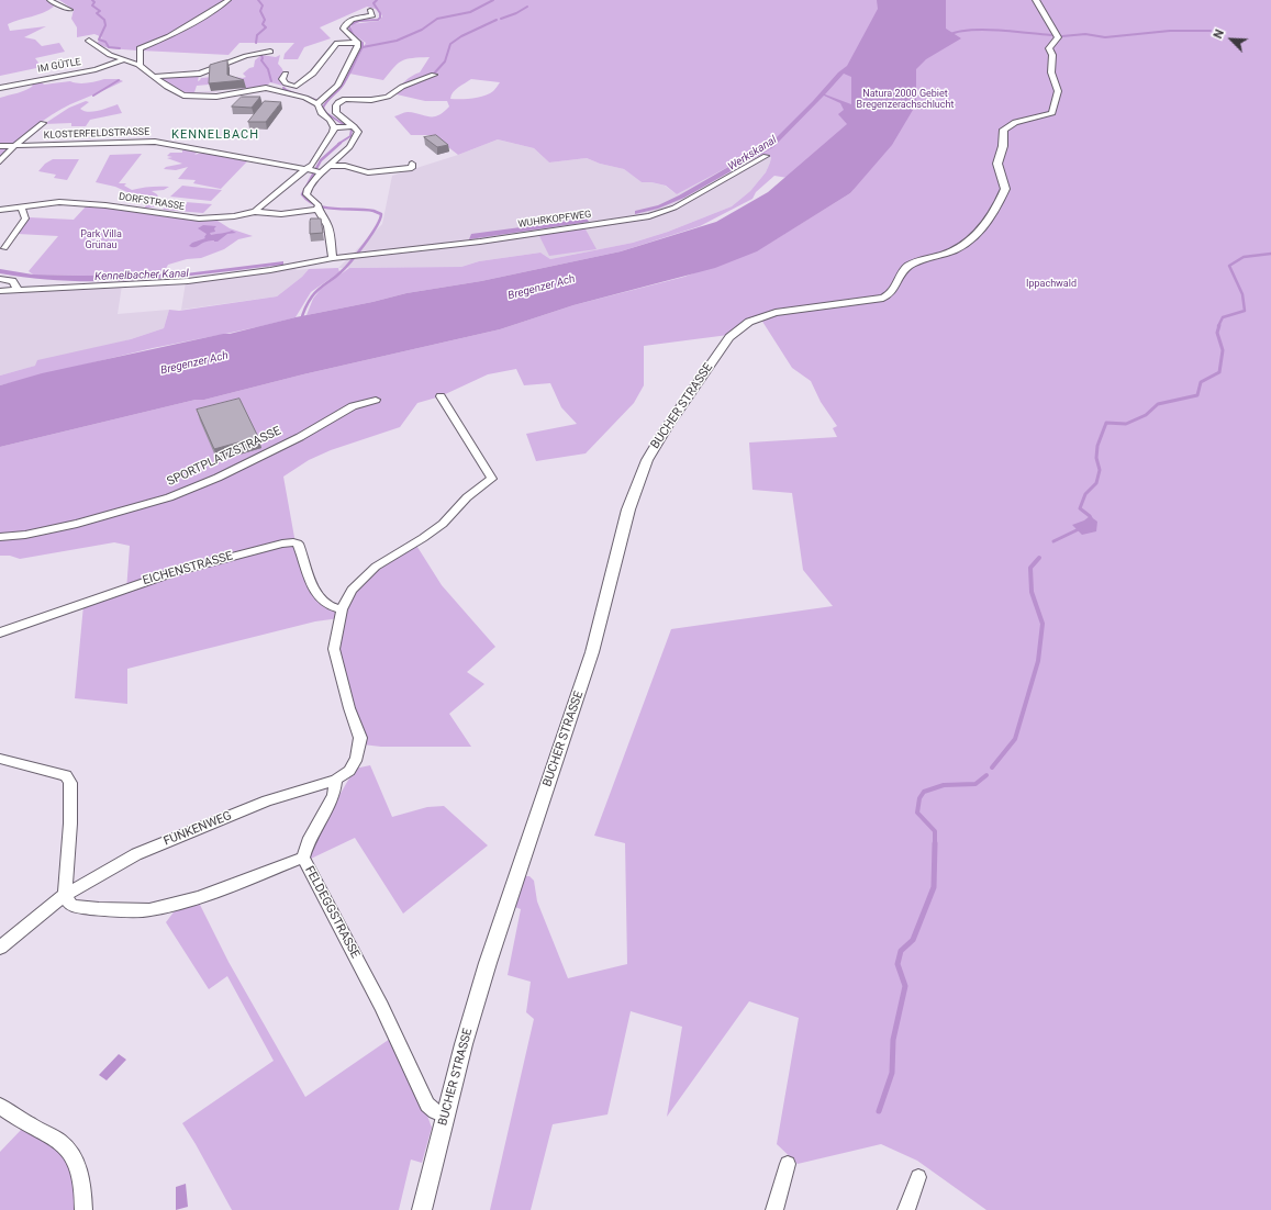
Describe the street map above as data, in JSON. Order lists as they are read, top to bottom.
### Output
{
  "streets": {
    "street": [
      "IM GÜTLE",
      "KLOSTERFELDSTRASSE",
      "DORFSTRASSE",
      "WUHRKOPFWEG",
      "BUCHER STRASSE",
      "SPORTPLATZSTRASSE",
      "EICHENSTRASSE",
      "FUNKENWEG",
      "FELDEGGSTRASSE"
    ]
  },
  "crossings": [
    ["KLOSTERFELDSTRASSE", "DORFSTRASSE"],
    ["BUCHER STRASSE", "FELDEGGSTRASSE"],
    ["FUNKENWEG", "FELDEGGSTRASSE"]
  ],
  "districts": ["KENNELBACH"],
  "water": ["Werkskanal", "Kennelbacher Kanal", "Bregenzer Ach"],
  "parks": ["Natura 2000 Gebiet Bregenzerachschlucht", "Park Villa Grünau", "Ippachwald"],
  "north": "top left"
}
